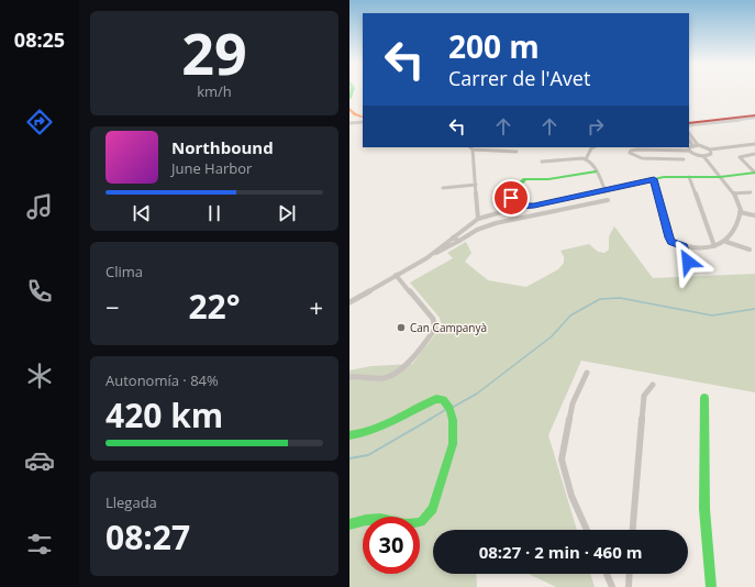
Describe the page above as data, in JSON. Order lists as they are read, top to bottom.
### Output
{
  "places": ["Can Campanyà"],
  "page": {
    "tabs": "08:25",
    "tile": [
      ["29", "km/h"],
      "Clima",
      ["Autonomía · 84%", "420 km"],
      ["Llegada", "08:27"]
    ],
    "turn": ["200 m", "Carrer de l'Avet"],
    "song": ["Northbound", "June Harbor"],
    "heat": ["−", "22°", "+"],
    "limit": "30",
    "trip": "08:27 · 2 min · 460 m"
  }
}
